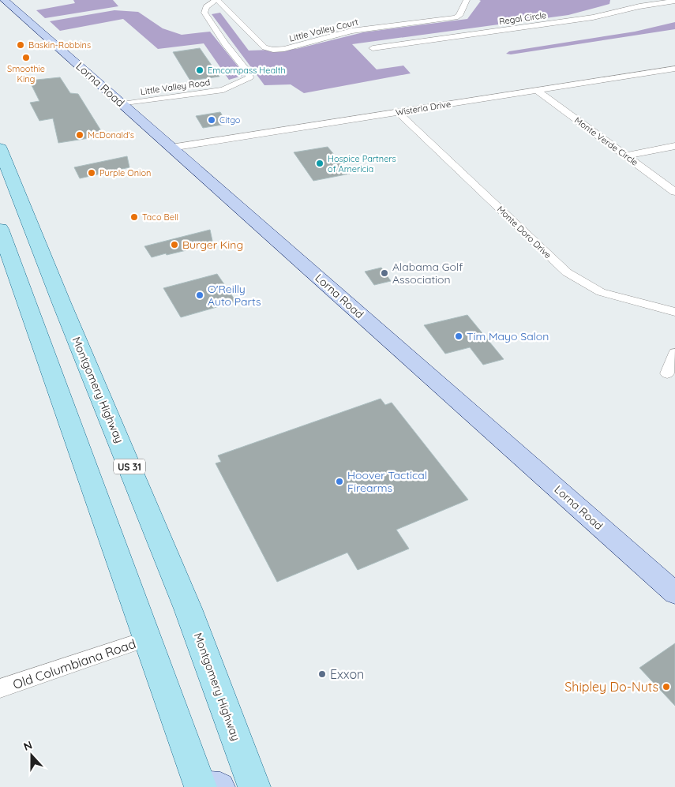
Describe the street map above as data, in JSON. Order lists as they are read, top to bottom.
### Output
{
  "streets": {
    "main road": ["Montgomery Highway", "US 31"],
    "street": [
      "Regal Circle",
      "Little Valley Court",
      "Lorna Road",
      "Little Valley Road",
      "Wisteria Drive",
      "Monte Verde Circle",
      "Monte Doro Drive",
      "Old Columbiana Road"
    ]
  },
  "crossings": [
    ["Little Valley Court", "Little Valley Road"],
    ["Lorna Road", "Little Valley Road"],
    ["Lorna Road", "Wisteria Drive"],
    ["Wisteria Drive", "Monte Verde Circle"],
    ["Wisteria Drive", "Monte Doro Drive"]
  ],
  "places": [
    "Baskin-Robbins",
    "Smoothie King",
    "Emcompass Health",
    "Citgo",
    "McDonald's",
    "Hospice Partners of Americia",
    "Purple Onion",
    "Taco Bell",
    "Burger King",
    "Alabama Golf Association",
    "O'Reilly Auto Parts",
    "Tim Mayo Salon",
    "Hoover Tactical Firearms",
    "Exxon",
    "Shipley Do-Nuts"
  ],
  "north": "top"
}
